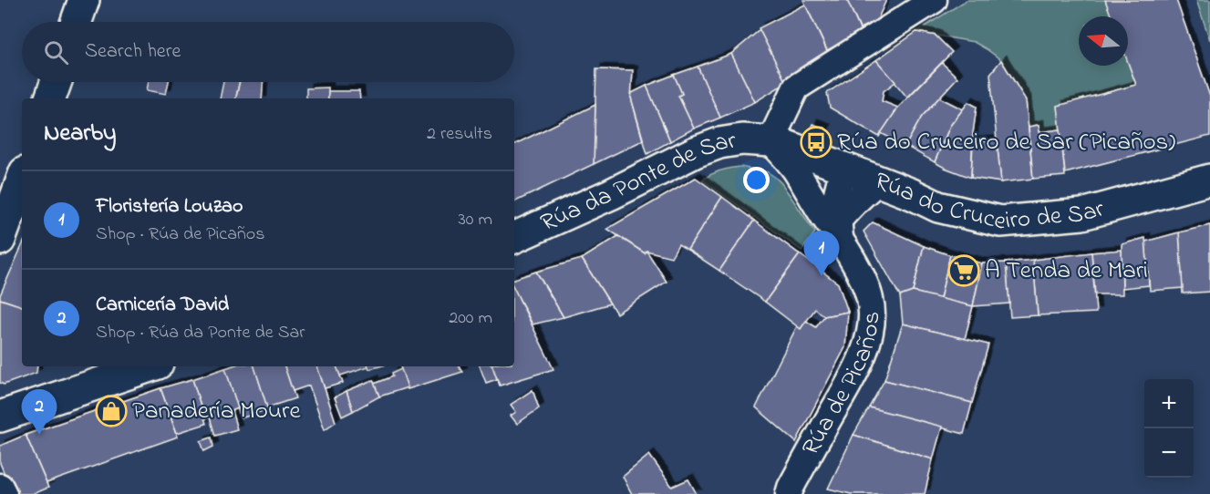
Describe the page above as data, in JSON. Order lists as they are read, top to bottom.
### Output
{
  "streets": {
    "street": ["Rúa da Ponte de Sar", "Rúa do Cruceiro de Sar", "Rúa de Picaños"]
  },
  "crossings": [
    ["Rúa da Ponte de Sar", "Rúa do Cruceiro de Sar"],
    ["Rúa da Ponte de Sar", "Rúa de Picaños"],
    ["Rúa do Cruceiro de Sar", "Rúa de Picaños"]
  ],
  "places": {
    "bus stop": ["Rúa do Cruceiro de Sar (Picaños)"],
    "supermarket": ["A Tenda de Mari"],
    "shop": ["Panadería Moure"]
  },
  "north": "left",
  "page": {
    "search": "Search here",
    "heading": ["Nearby", "2 results"],
    "list": [
      {
        "mark": "1",
        "name": "Floristería Louzao",
        "note": "Shop · Rúa de Picaños",
        "value": "30 m"
      },
      {
        "mark": "2",
        "name": "Carnicería David",
        "note": "Shop · Rúa da Ponte de Sar",
        "value": "200 m"
      }
    ],
    "pins": ["1", "2"],
    "map_buttons": ["+", "−"]
  }
}
